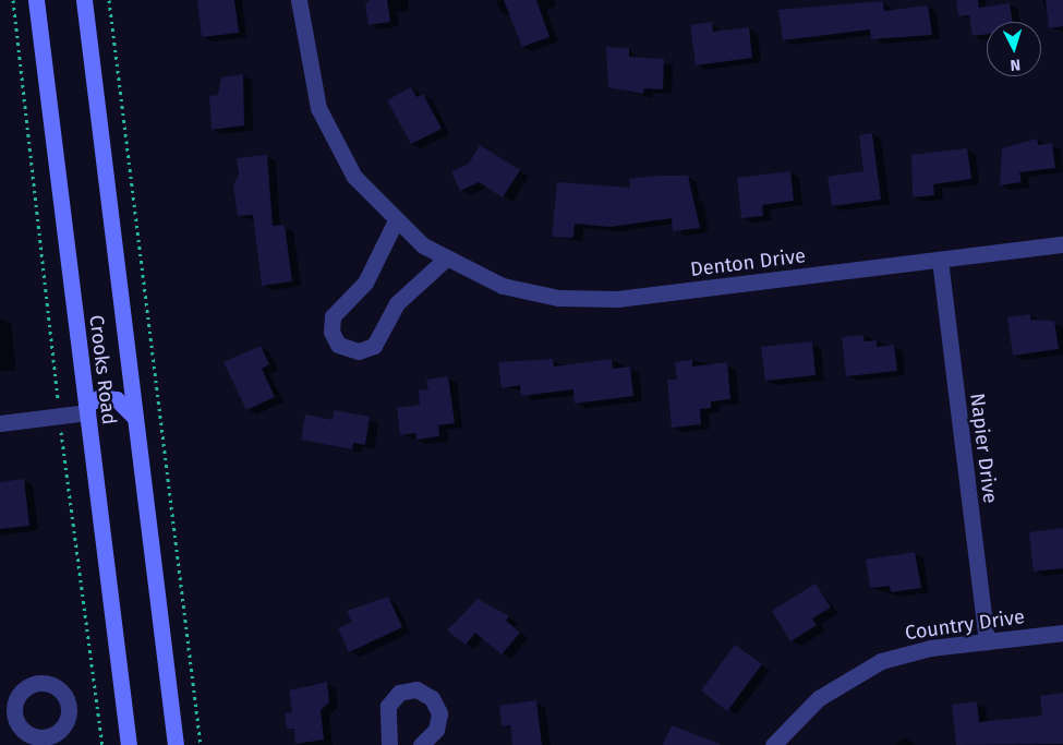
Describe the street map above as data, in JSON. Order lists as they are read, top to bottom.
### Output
{
  "streets": {
    "main road": ["Crooks Road"],
    "street": ["Denton Drive", "Napier Drive", "Country Drive"]
  },
  "crossings": [
    ["Denton Drive", "Napier Drive"],
    ["Napier Drive", "Country Drive"]
  ],
  "north": "bottom"
}
